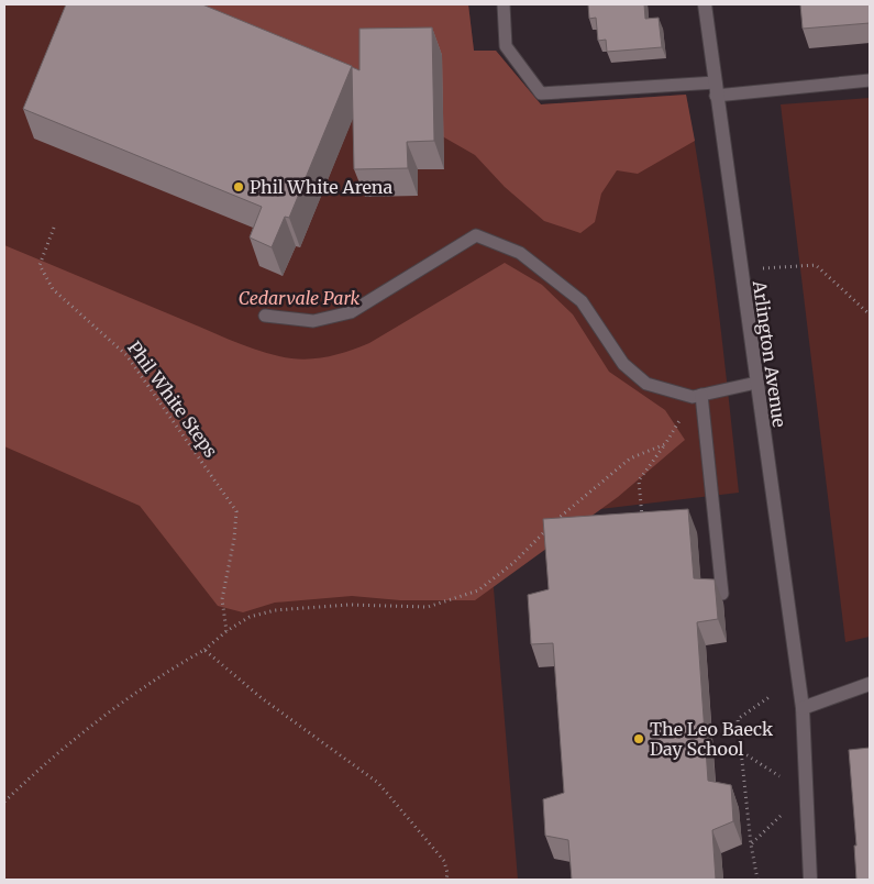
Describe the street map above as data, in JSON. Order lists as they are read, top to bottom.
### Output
{
  "streets": {
    "street": ["Arlington Avenue"],
    "path": ["Phil White Steps"]
  },
  "parks": ["Cedarvale Park"],
  "places": ["Phil White Arena", "The Leo Baeck Day School"]
}
